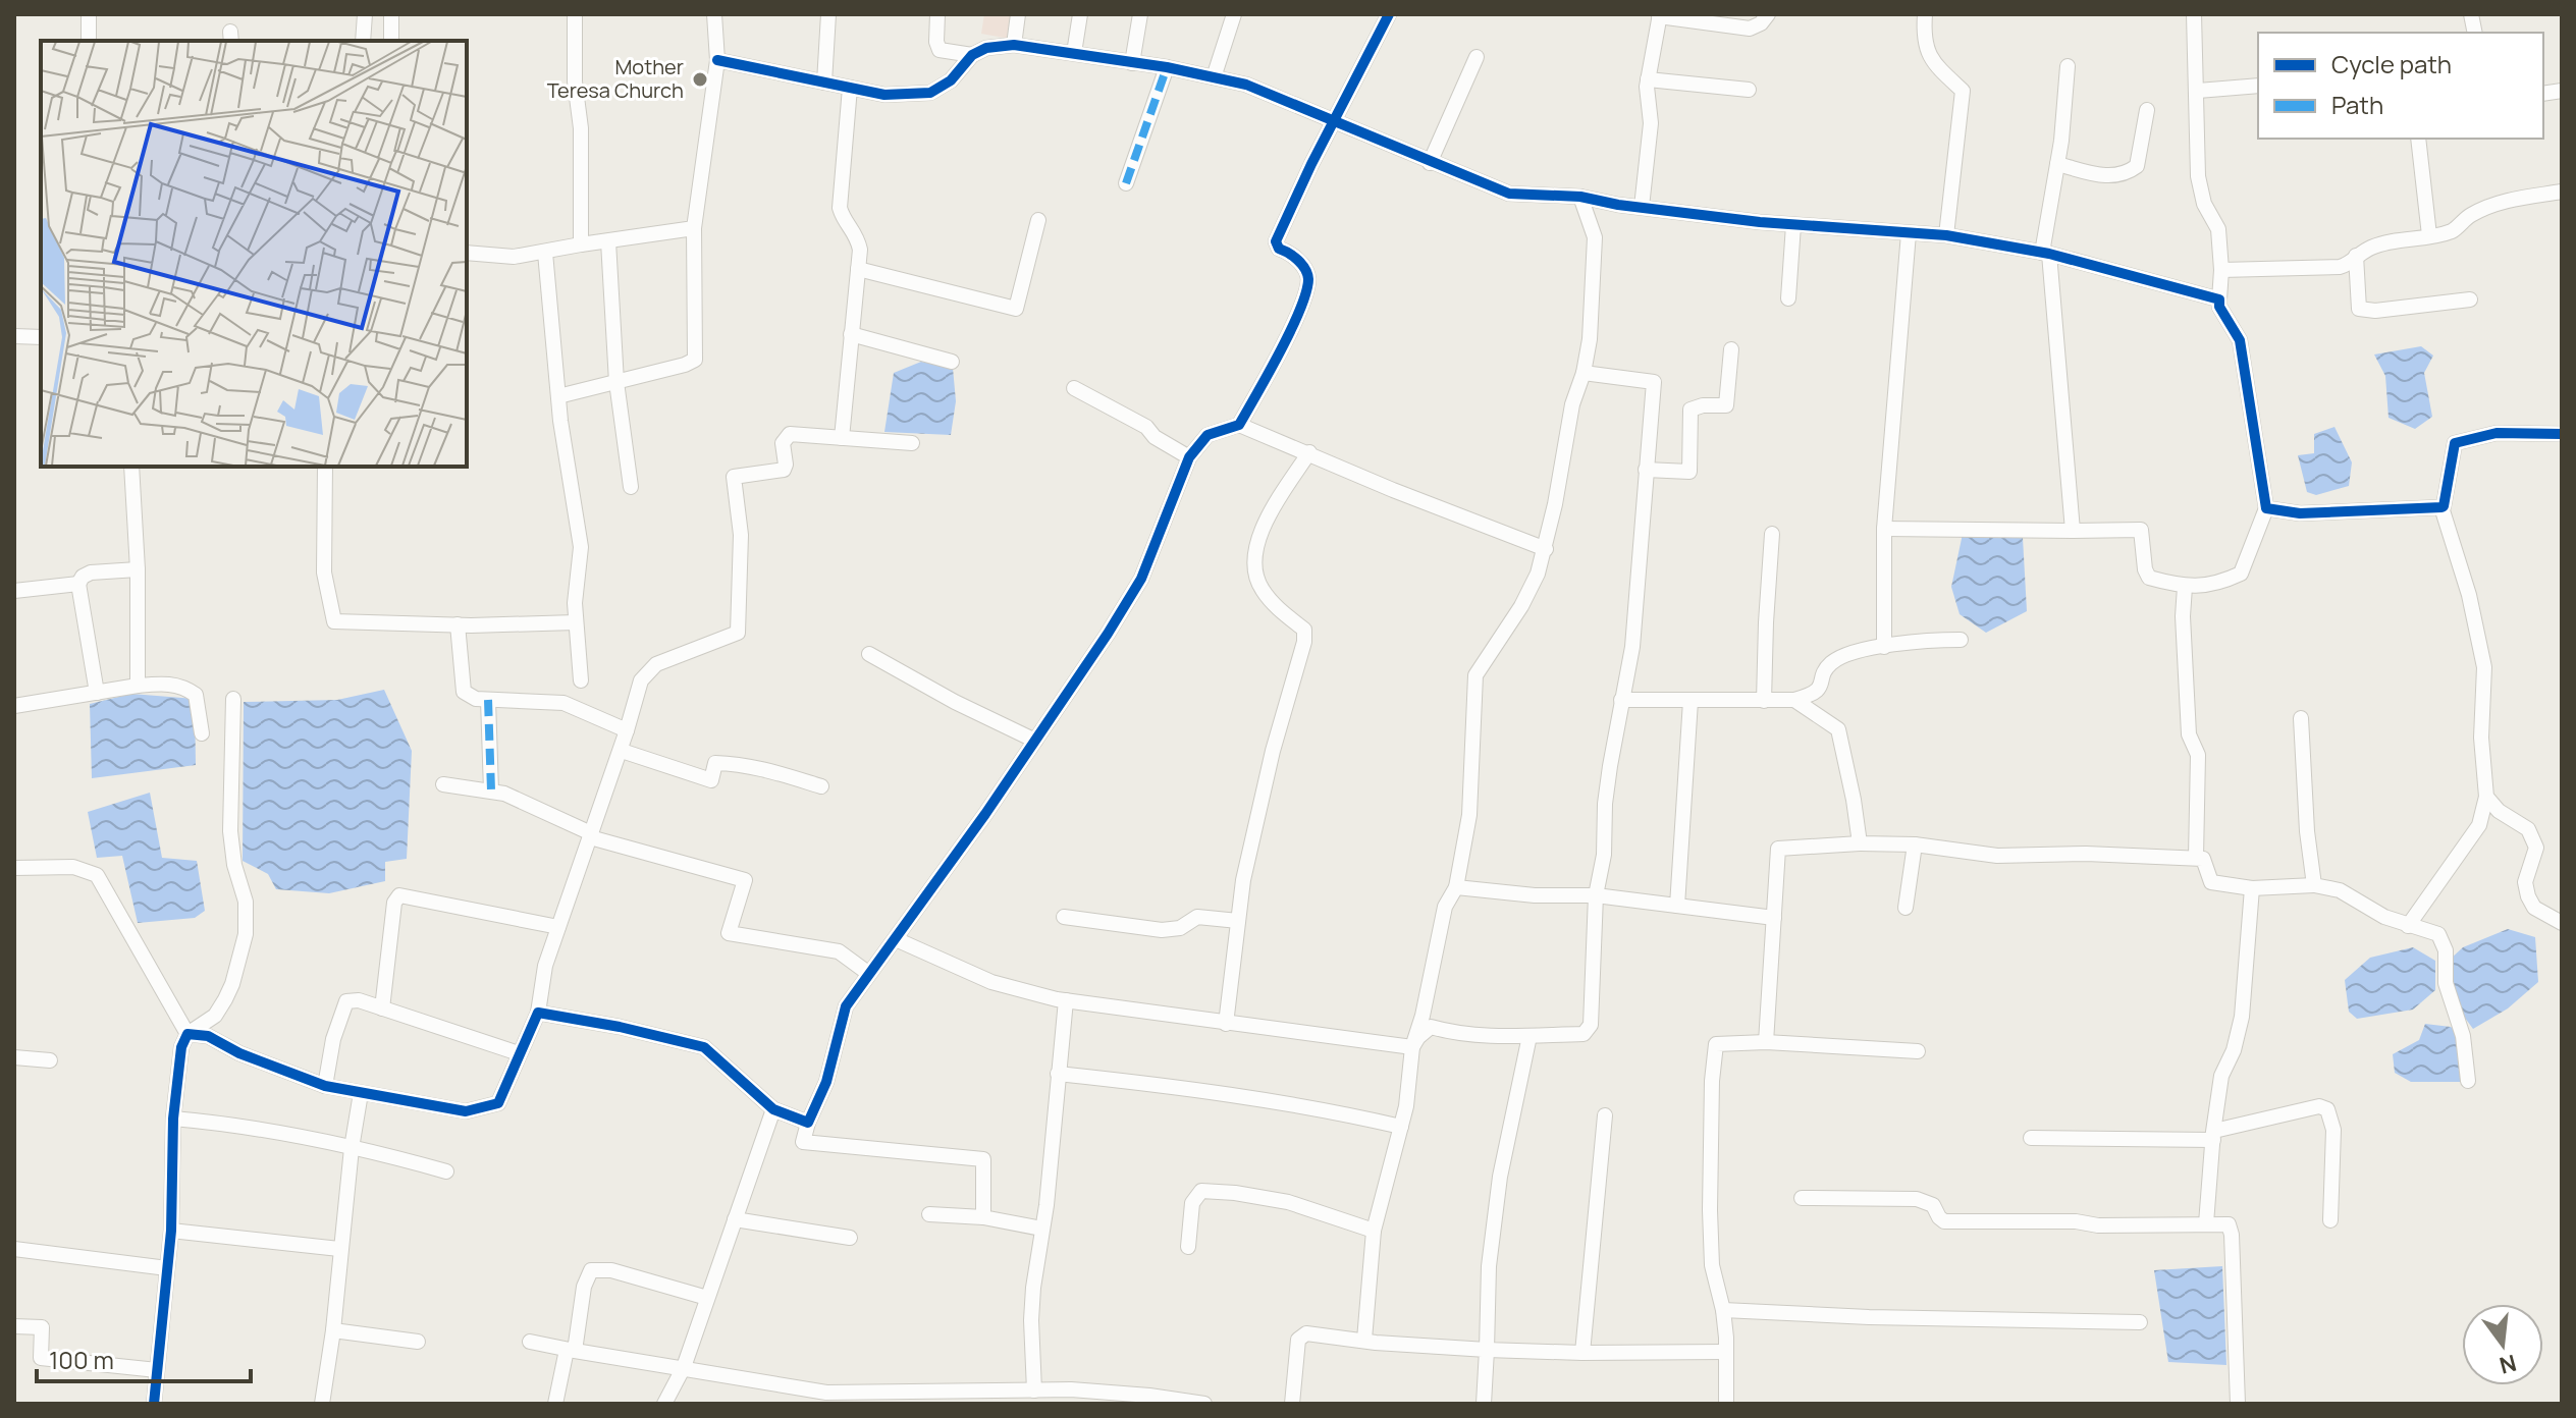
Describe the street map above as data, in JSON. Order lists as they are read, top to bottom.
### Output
{
  "places": ["Mother Teresa Church"],
  "legend": ["Cycle path", "Path"],
  "scale_bar": "100 m",
  "north": "bottom"
}
